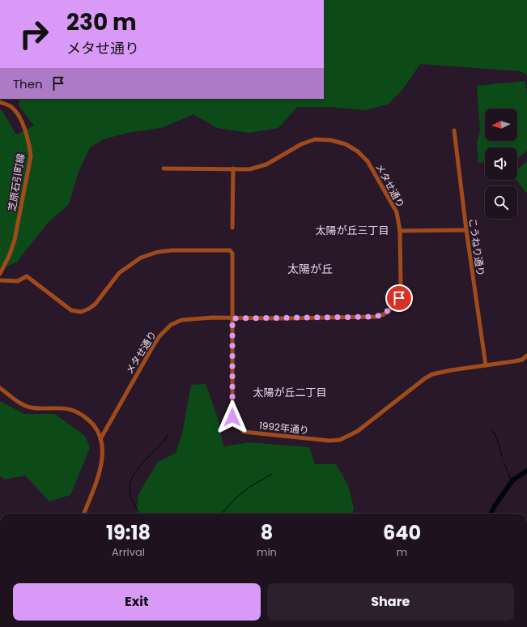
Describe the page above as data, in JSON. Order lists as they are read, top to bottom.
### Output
{
  "streets": {
    "street": [
      "芝原石引町線",
      "メタせ通り",
      "こうねり通り",
      "1992年通り"
    ]
  },
  "crossings": [
    ["メタせ通り", "1992年通り"],
    ["こうねり通り", "1992年通り"]
  ],
  "districts": ["太陽が丘三丁目", "太陽が丘", "太陽が丘二丁目"],
  "north": "left",
  "page": {
    "turn": ["230 m", "メタせ通り"],
    "then": "Then",
    "eta": [
      "19:18",
      "Arrival",
      "8",
      "min",
      "640",
      "m"
    ],
    "buttons": ["Exit", "Share"]
  }
}
